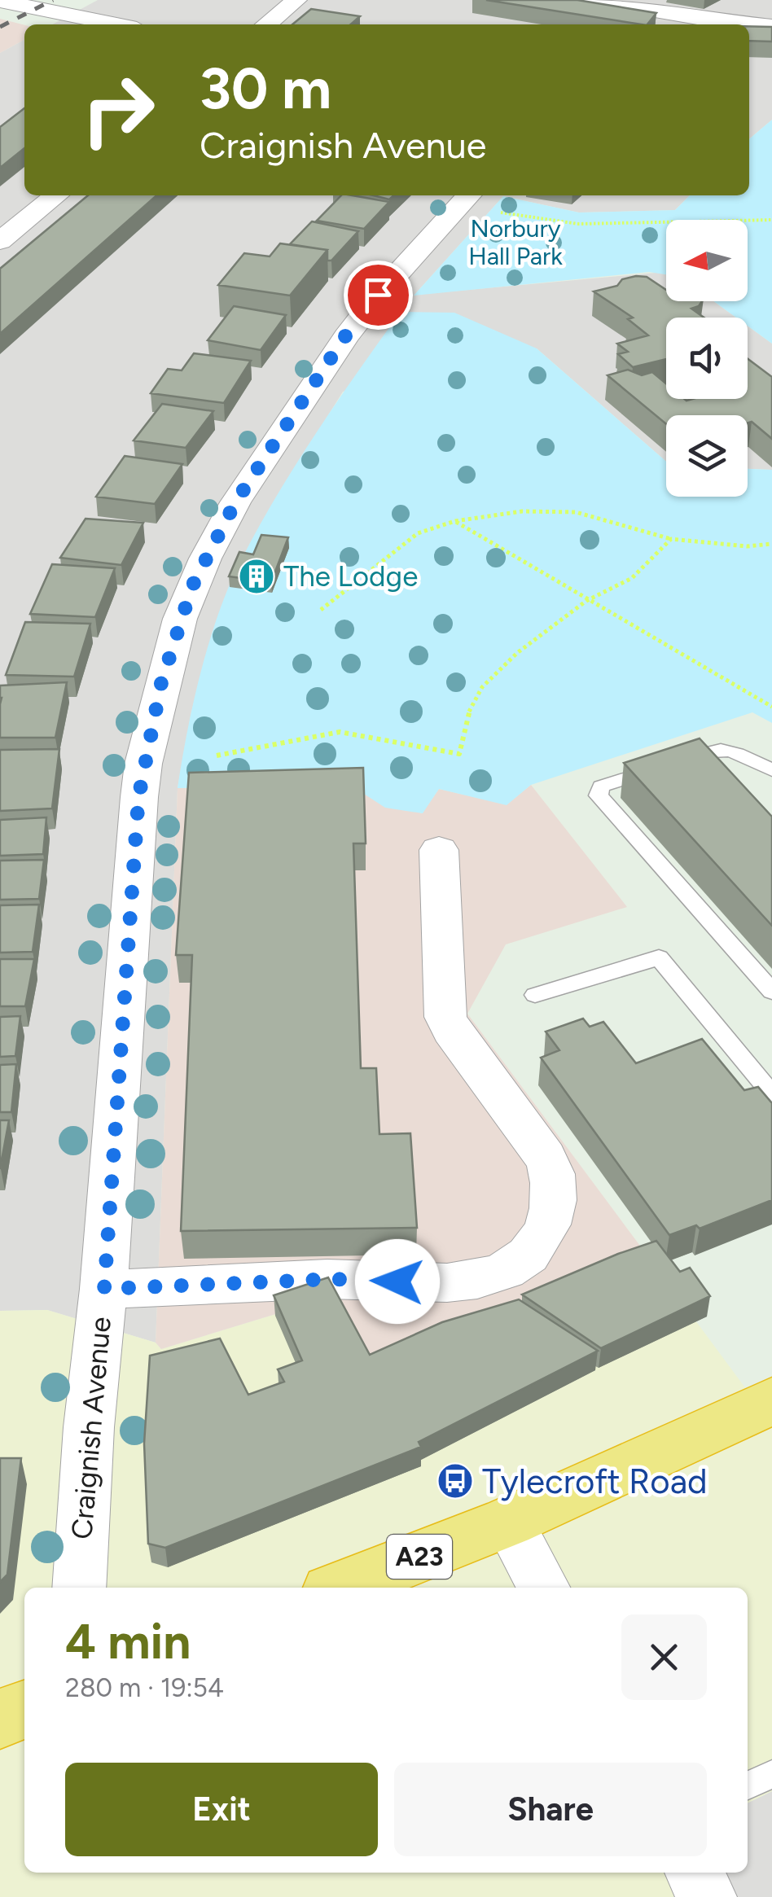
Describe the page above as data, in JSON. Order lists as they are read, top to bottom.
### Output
{
  "streets": {
    "highway": ["A23"],
    "street": ["Craignish Avenue"]
  },
  "parks": ["Norbury Hall Park"],
  "places": {
    "building": ["The Lodge"],
    "bus stop": ["Tylecroft Road"]
  },
  "north": "left",
  "page": {
    "turn": ["30 m", "Craignish Avenue"],
    "heading": ["4 min", "280 m · 19:54"],
    "buttons": ["Exit", "Share"]
  }
}
